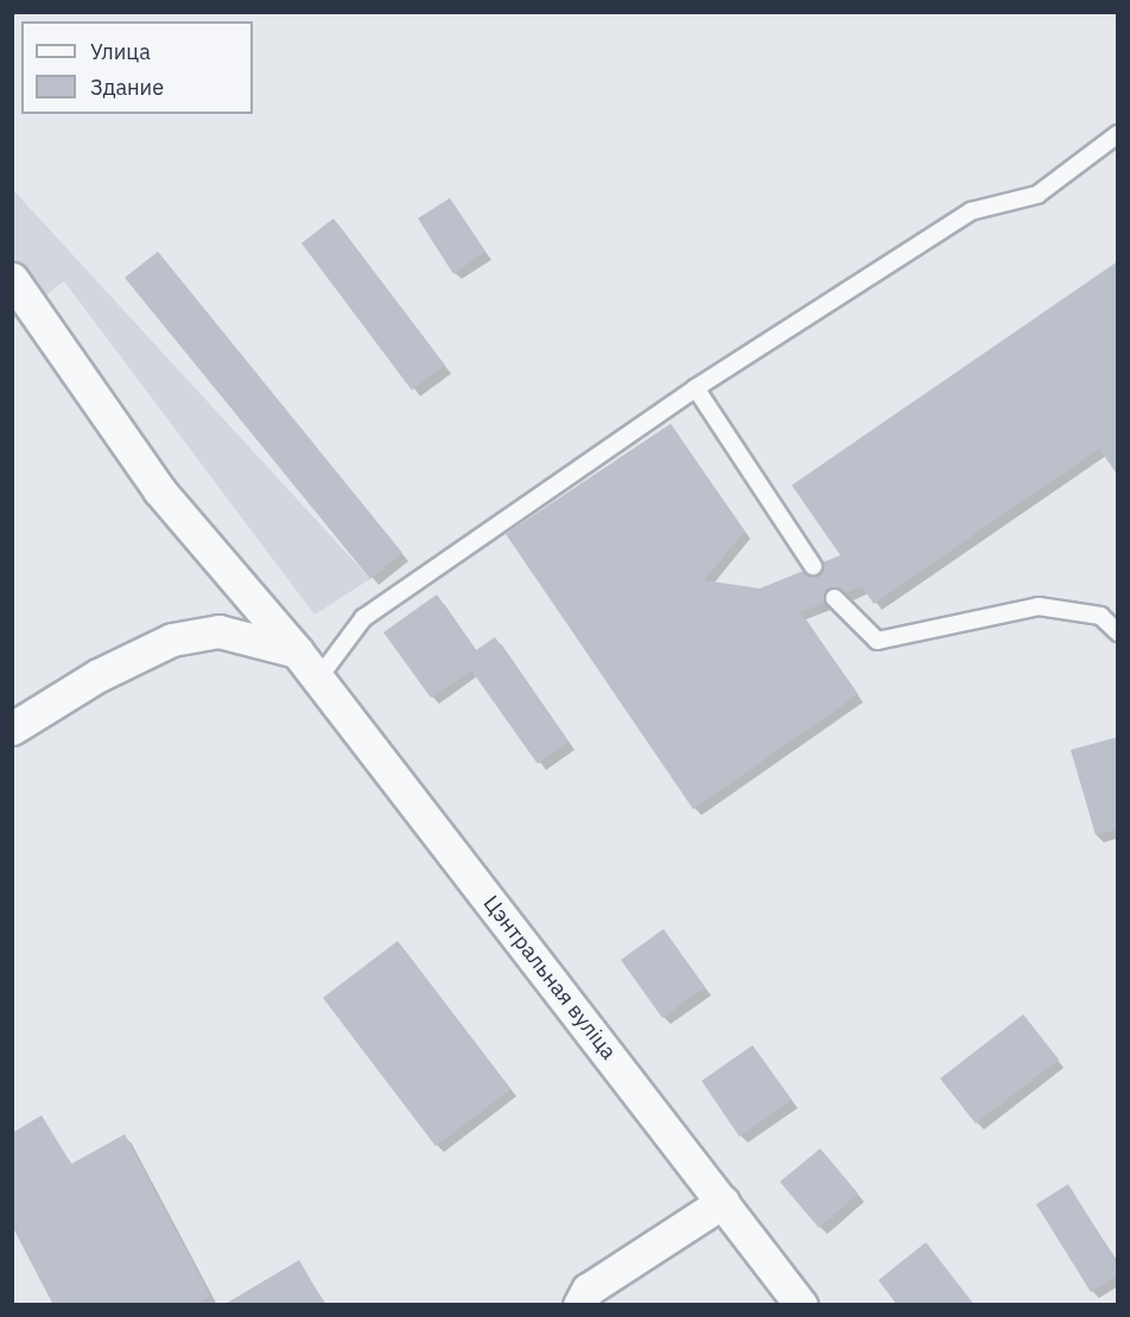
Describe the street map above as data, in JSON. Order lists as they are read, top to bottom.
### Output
{
  "streets": {
    "street": ["Цэнтральная вуліца"]
  },
  "legend": ["Улица", "Здание"]
}
